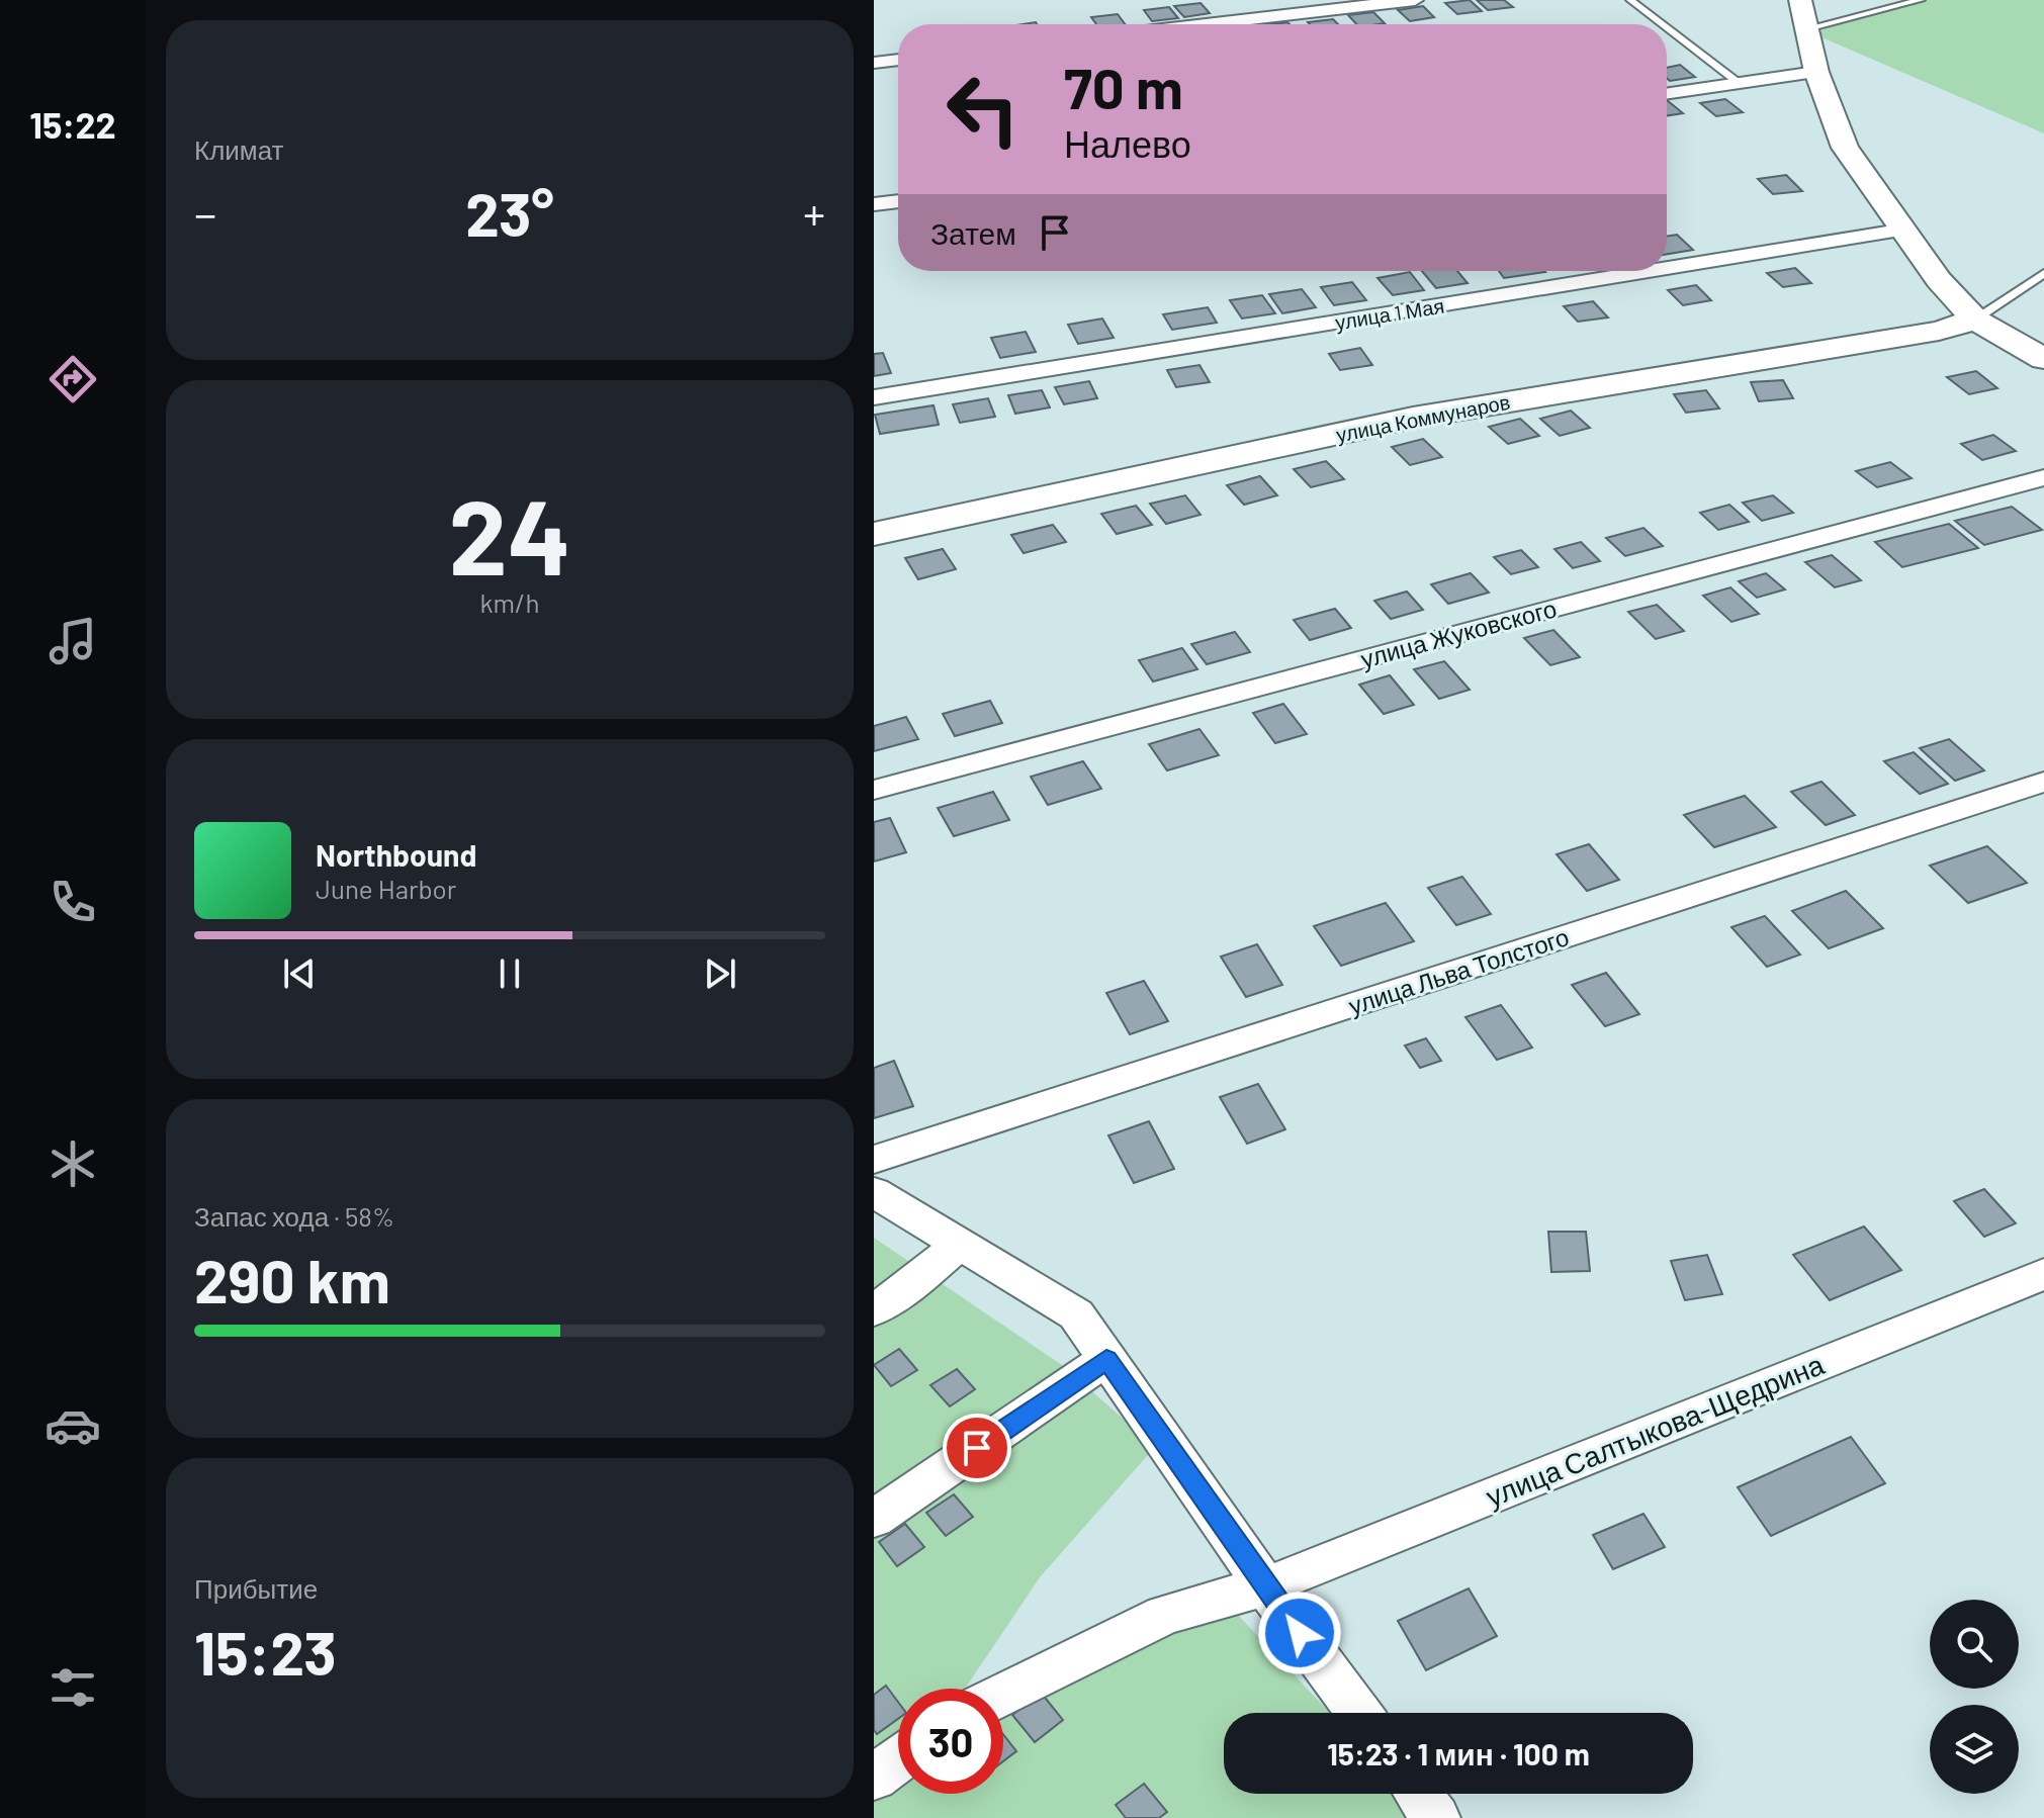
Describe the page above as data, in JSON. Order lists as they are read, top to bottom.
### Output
{
  "streets": {
    "main road": ["улица Коммунаров"],
    "street": [
      "улица 1 Мая",
      "улица Жуковского",
      "улица Льва Толстого",
      "улица Салтыкова-Щедрина"
    ]
  },
  "page": {
    "tabs": "15:22",
    "tile": [
      "Климат",
      ["24", "km/h"],
      ["Запас хода · 58%", "290 km"],
      ["Прибытие", "15:23"]
    ],
    "turn": ["70 m", "Налево"],
    "heat": ["−", "23°", "+"],
    "then": "Затем",
    "song": ["Northbound", "June Harbor"],
    "limit": "30",
    "trip": "15:23 · 1 мин · 100 m"
  }
}
